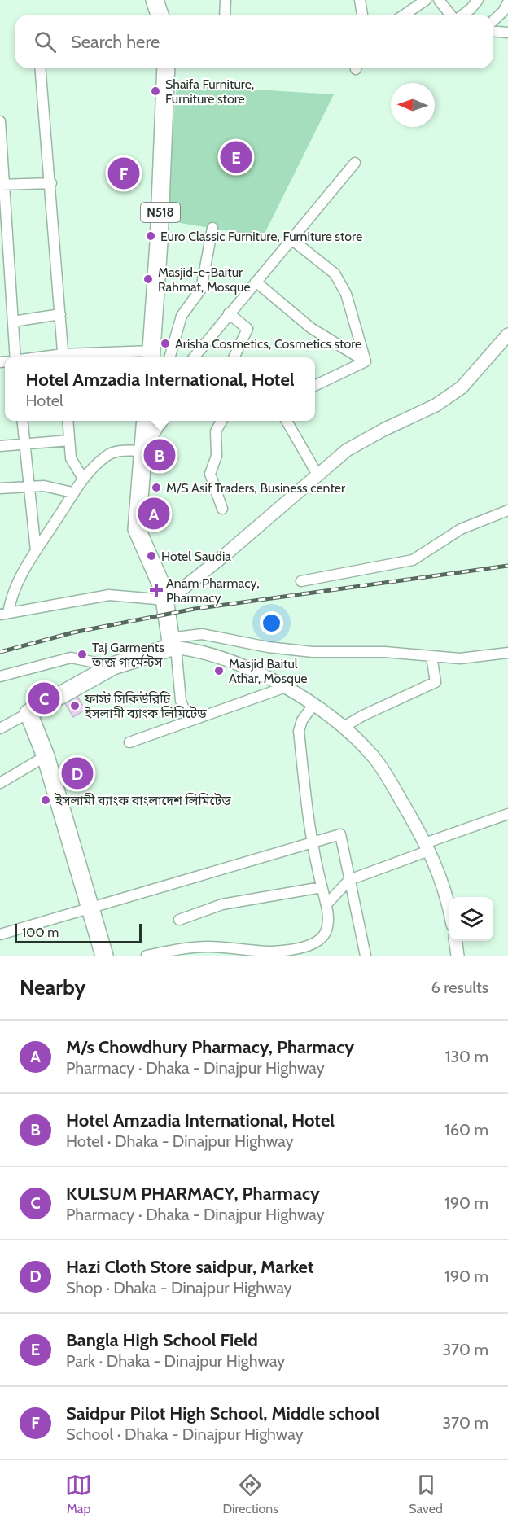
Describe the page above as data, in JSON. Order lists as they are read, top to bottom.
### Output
{
  "streets": {
    "highway": ["N518"]
  },
  "places": {
    "other": [
      "Shaifa Furniture, Furniture store",
      "Euro Classic Furniture, Furniture store",
      "Masjid-e-Baitur Rahmat, Mosque",
      "Arisha Cosmetics, Cosmetics store",
      "M/S Asif Traders, Business center",
      "Hotel Saudia",
      "Taj Garments তাজ গার্মেন্টস",
      "Masjid Baitul Athar, Mosque",
      "ফাস্ট সিকিউরিটি ইসলামী ব্যাংক লিমিটেড",
      "ইসলামী ব্যাংক বাংলাদেশ লিমিটেড"
    ],
    "health": ["Anam Pharmacy, Pharmacy"]
  },
  "scale_bar": "100 m",
  "north": "left",
  "page": {
    "search": "Search here",
    "pins": [
      "E",
      "F",
      "B",
      "A",
      "C",
      "D"
    ],
    "popup": ["Hotel Amzadia International, Hotel", "Hotel"],
    "scale": "100 m",
    "heading": ["Nearby", "6 results"],
    "list": [
      {
        "mark": "A",
        "name": "M/s Chowdhury Pharmacy, Pharmacy",
        "note": "Pharmacy · Dhaka - Dinajpur Highway",
        "value": "130 m"
      },
      {
        "mark": "B",
        "name": "Hotel Amzadia International, Hotel",
        "note": "Hotel · Dhaka - Dinajpur Highway",
        "value": "160 m"
      },
      {
        "mark": "C",
        "name": "KULSUM PHARMACY, Pharmacy",
        "note": "Pharmacy · Dhaka - Dinajpur Highway",
        "value": "190 m"
      },
      {
        "mark": "D",
        "name": "Hazi Cloth Store saidpur, Market",
        "note": "Shop · Dhaka - Dinajpur Highway",
        "value": "190 m"
      },
      {
        "mark": "E",
        "name": "Bangla High School Field",
        "note": "Park · Dhaka - Dinajpur Highway",
        "value": "370 m"
      },
      {
        "mark": "F",
        "name": "Saidpur Pilot High School, Middle school",
        "note": "School · Dhaka - Dinajpur Highway",
        "value": "370 m"
      }
    ],
    "nav": ["Map", "Directions", "Saved"]
  }
}
